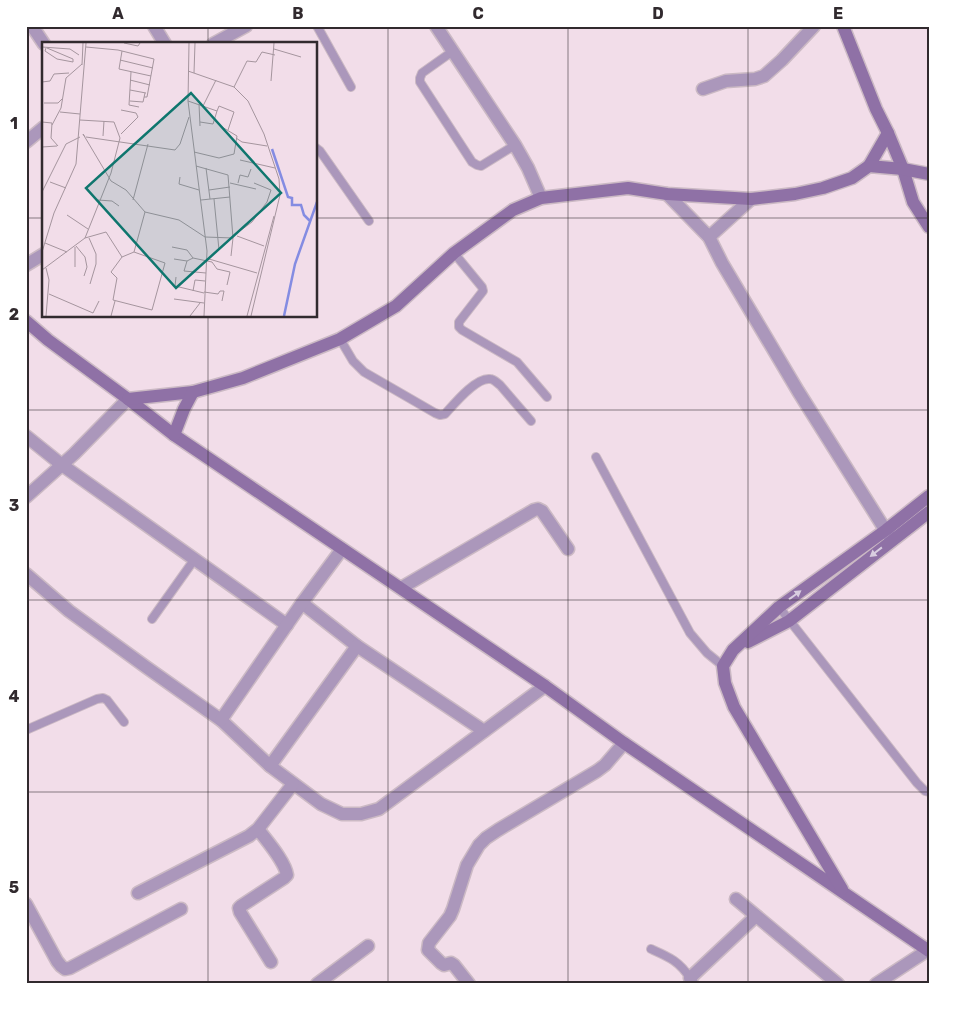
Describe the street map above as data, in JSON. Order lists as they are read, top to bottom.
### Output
{
  "grid": {
    "columns": [
      "A",
      "B",
      "C",
      "D",
      "E"
    ],
    "rows": [
      "1",
      "2",
      "3",
      "4",
      "5"
    ]
  }
}
